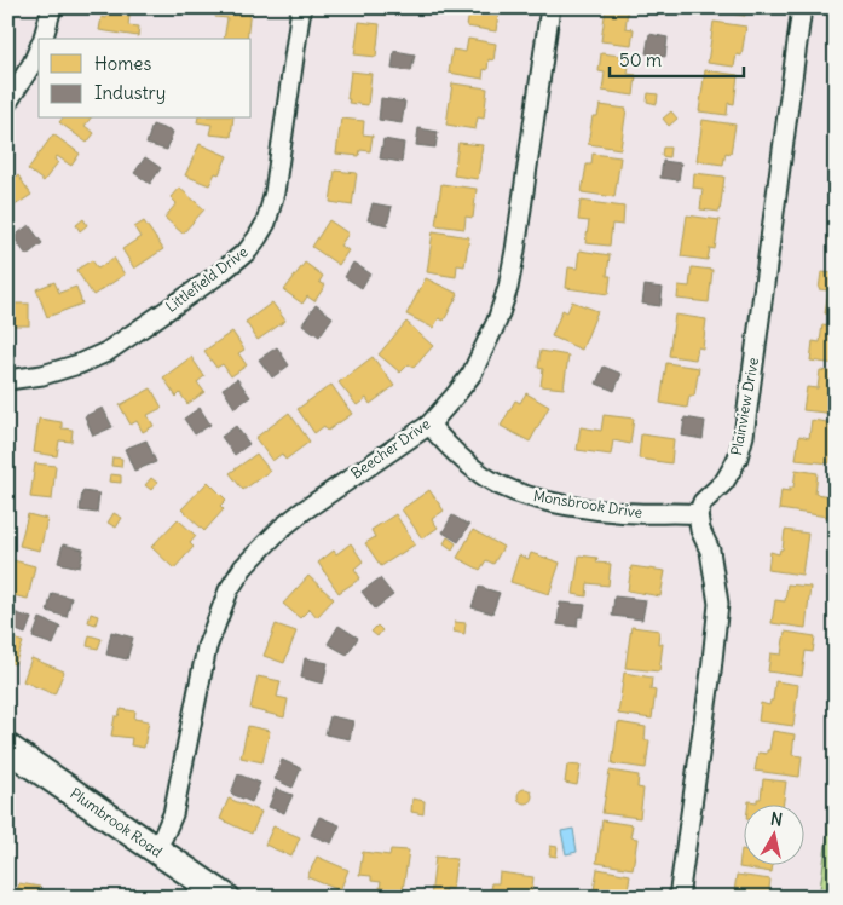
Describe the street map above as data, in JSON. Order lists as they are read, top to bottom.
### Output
{
  "streets": {
    "street": [
      "Littlefield Drive",
      "Plainview Drive",
      "Beecher Drive",
      "Monsbrook Drive",
      "Plumbrook Road"
    ]
  },
  "crossings": [
    ["Plainview Drive", "Monsbrook Drive"],
    ["Beecher Drive", "Monsbrook Drive"],
    ["Beecher Drive", "Plumbrook Road"]
  ],
  "legend": ["Homes", "Industry"],
  "scale_bar": "50 m",
  "north": "top"
}
